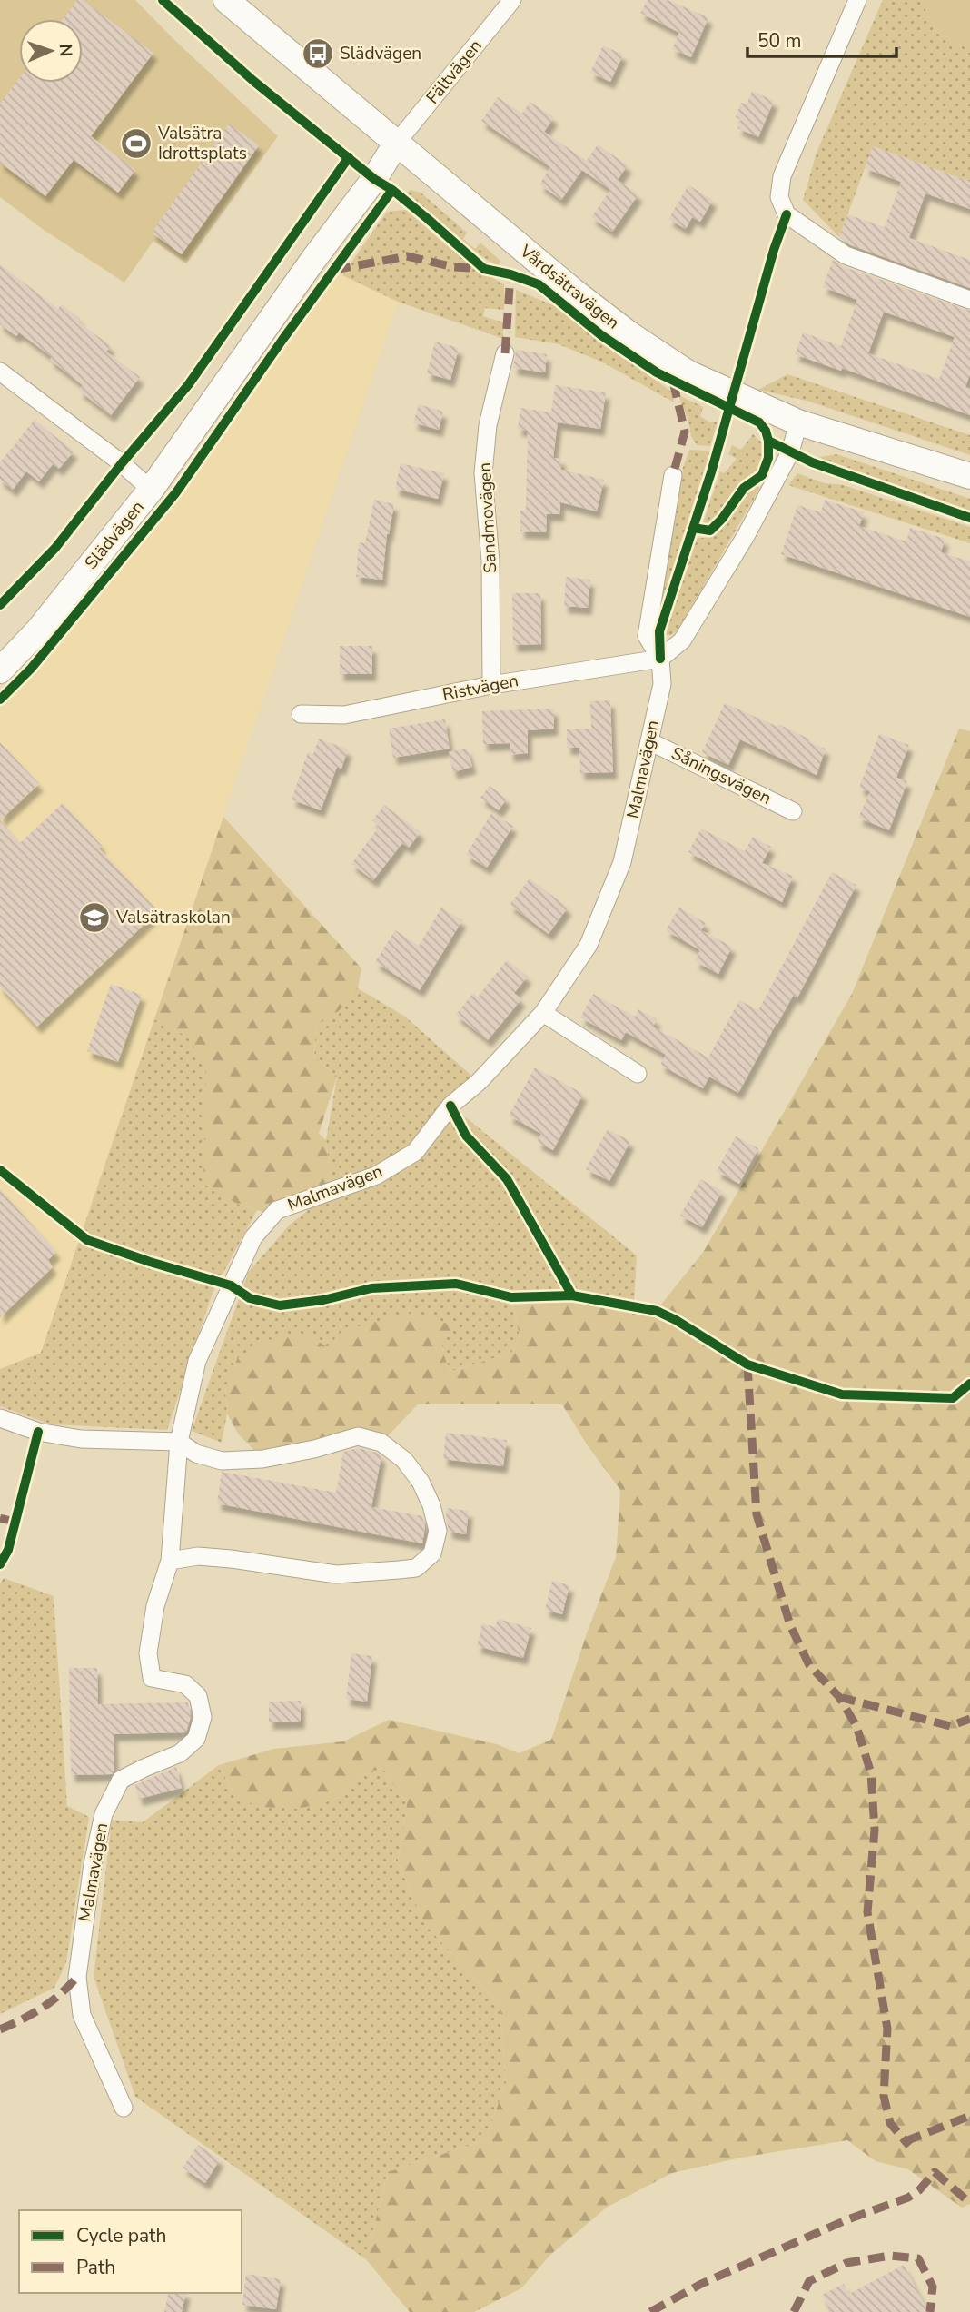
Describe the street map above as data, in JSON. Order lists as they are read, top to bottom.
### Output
{
  "streets": {
    "main road": ["Vårdsätravägen", "Slädvägen"],
    "street": [
      "Fältvägen",
      "Sandmovägen",
      "Ristvägen",
      "Malmavägen",
      "Såningsvägen"
    ]
  },
  "crossings": [
    ["Fältvägen", "Vårdsätravägen"],
    ["Fältvägen", "Slädvägen"],
    ["Vårdsätravägen", "Slädvägen"],
    ["Sandmovägen", "Ristvägen"],
    ["Ristvägen", "Malmavägen"],
    ["Malmavägen", "Såningsvägen"]
  ],
  "places": {
    "bus stop": ["Slädvägen"],
    "sports": ["Valsätra Idrottsplats"],
    "school or university": ["Valsätraskolan"]
  },
  "legend": ["Cycle path", "Path"],
  "scale_bar": "50 m",
  "north": "right"
}
